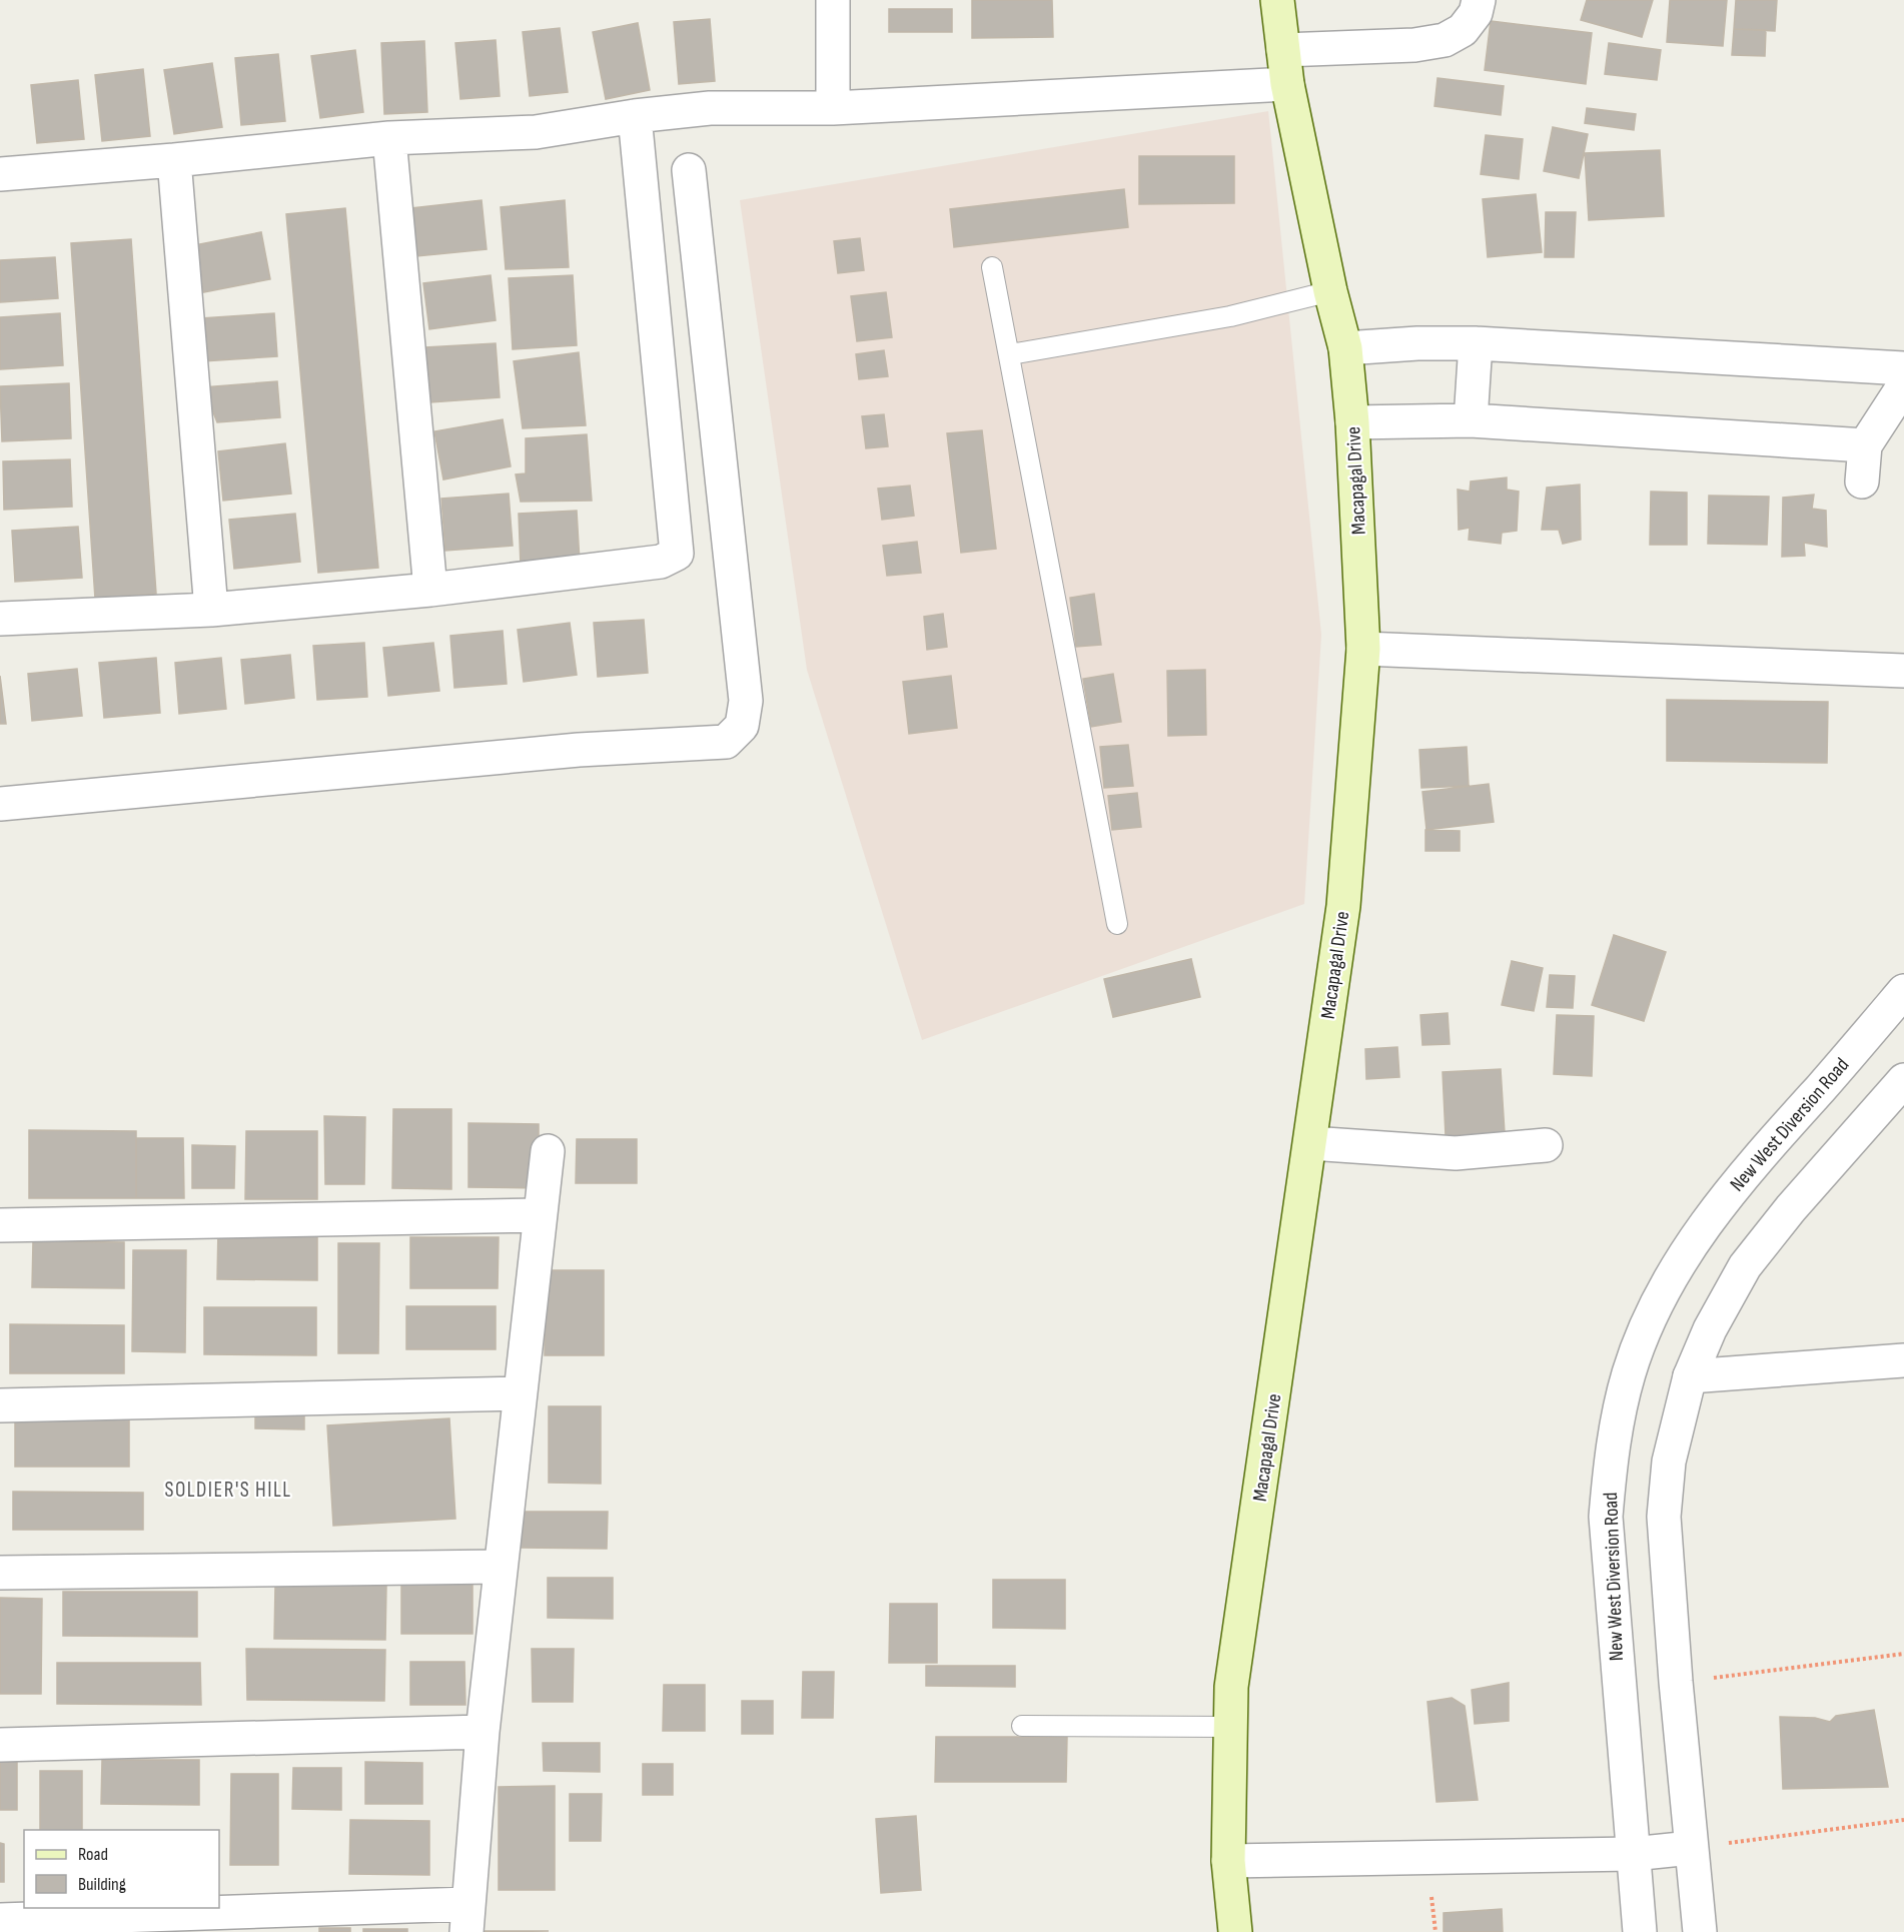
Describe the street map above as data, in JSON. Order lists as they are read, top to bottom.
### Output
{
  "streets": {
    "main road": ["Macapagal Drive"],
    "street": ["New West Diversion Road"]
  },
  "districts": ["SOLDIER'S HILL"],
  "legend": ["Road", "Building"]
}
